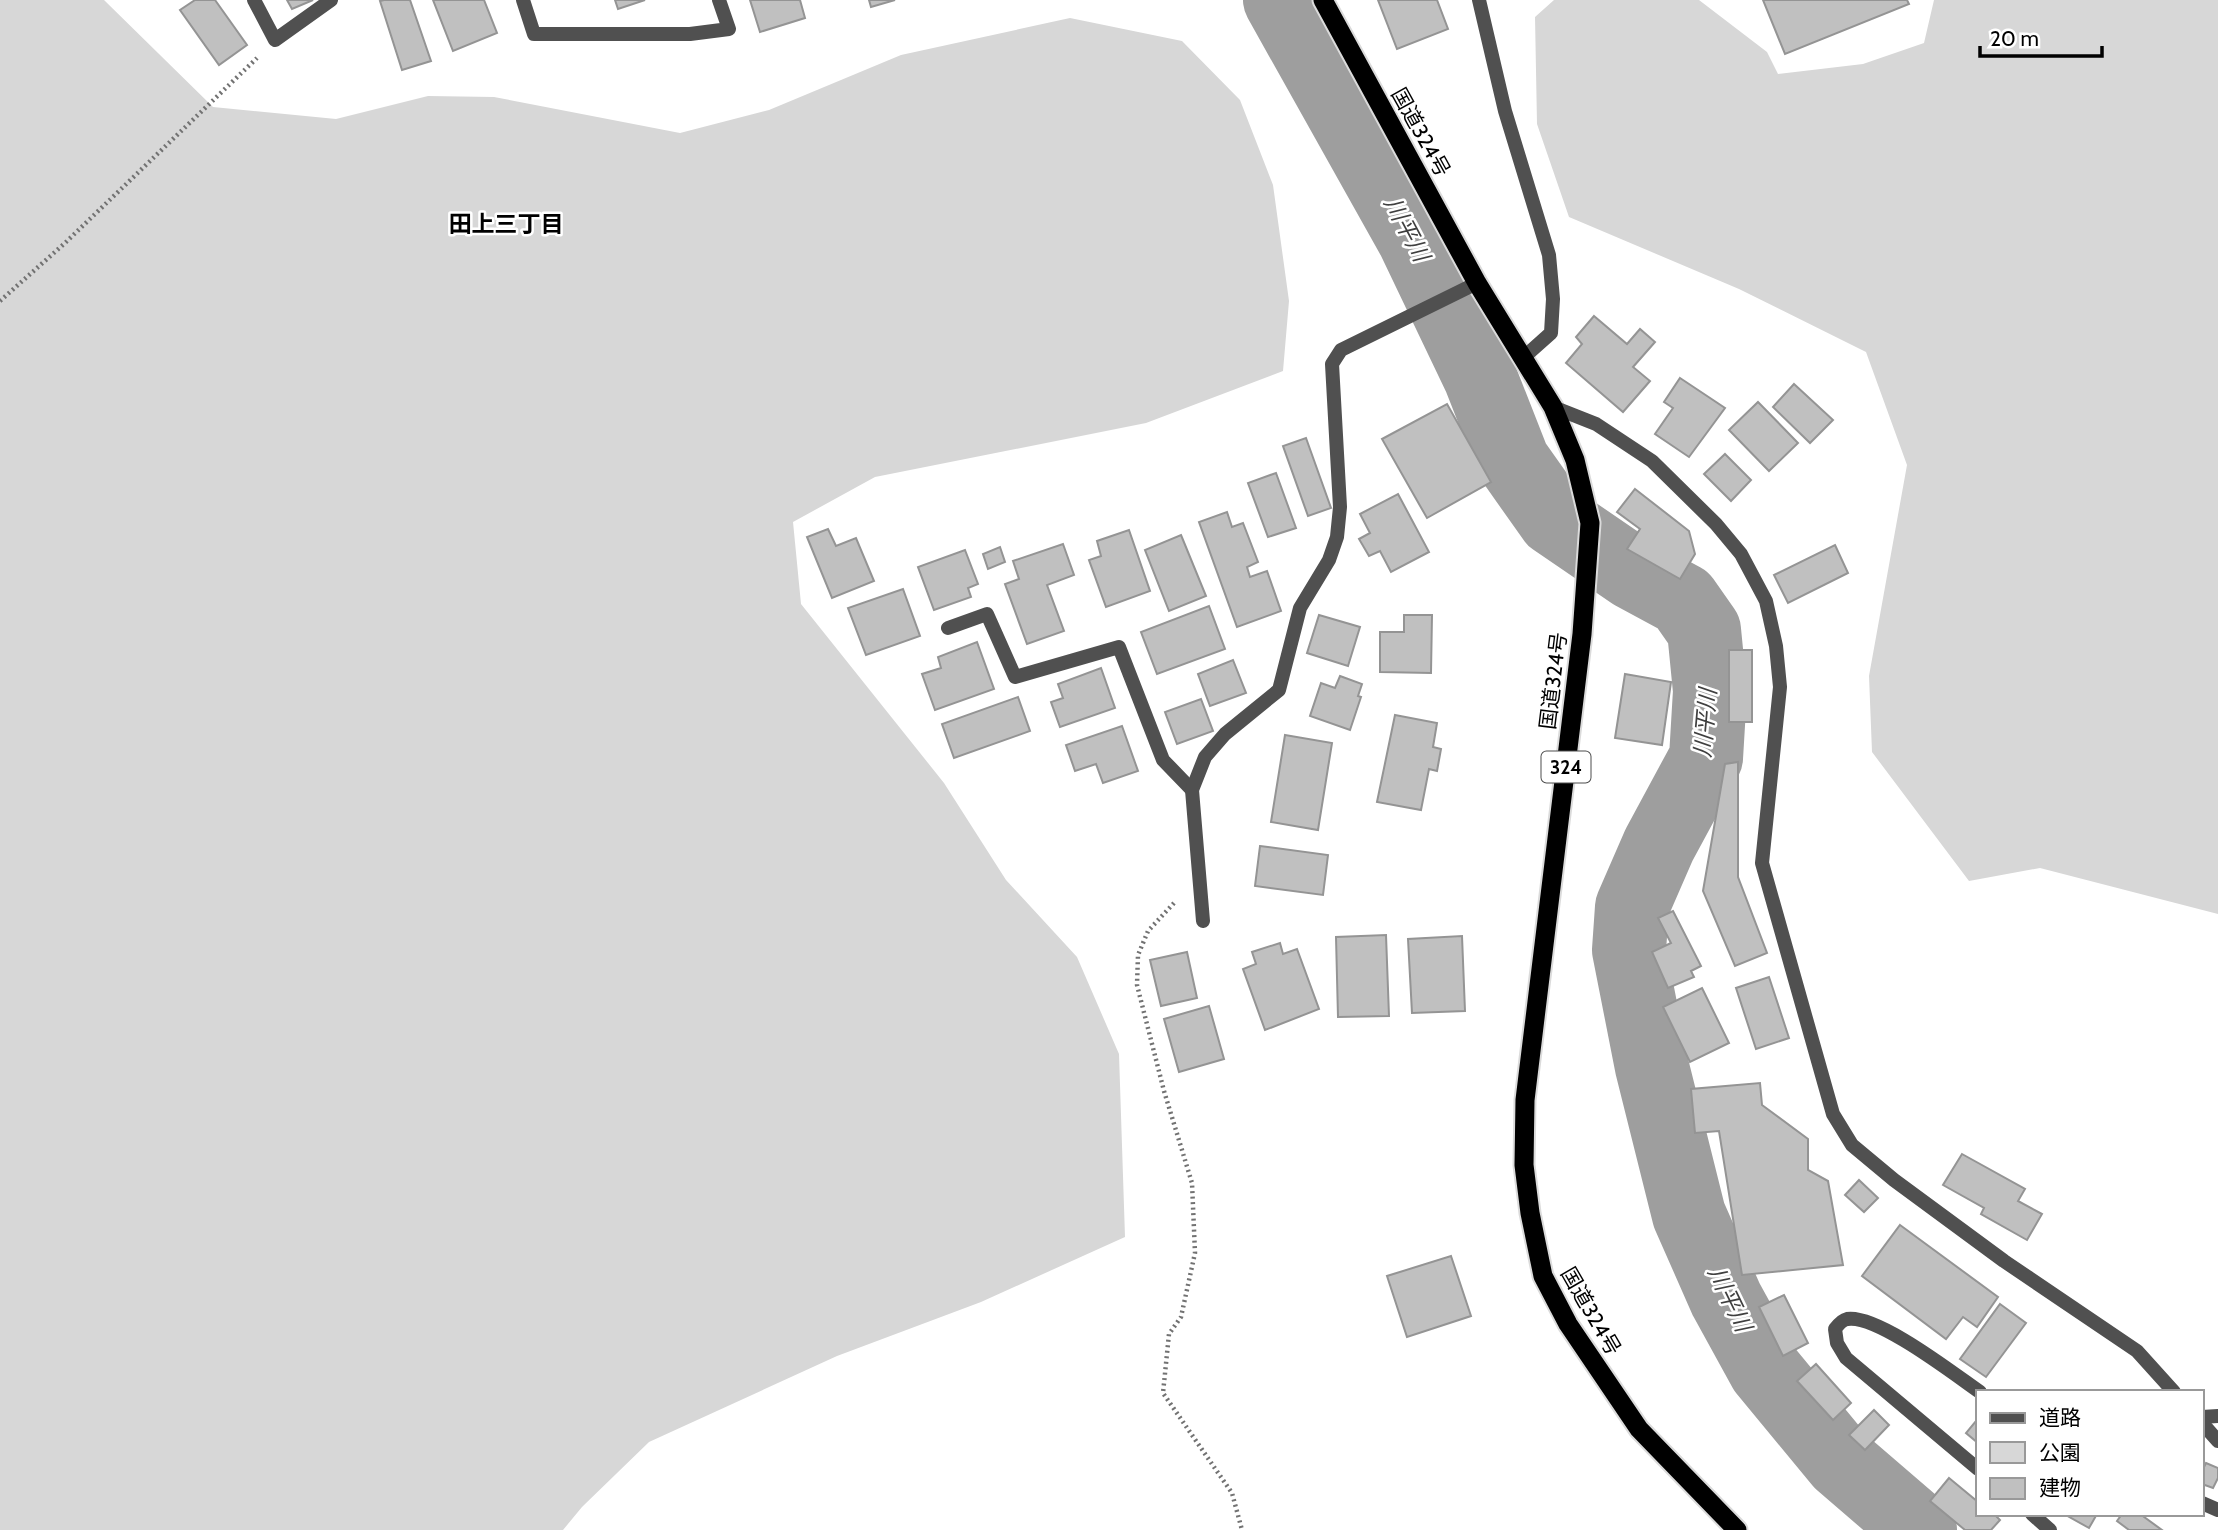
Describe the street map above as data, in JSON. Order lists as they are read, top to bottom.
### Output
{
  "streets": {
    "highway": ["国道324号", "324"]
  },
  "districts": ["田上三丁目"],
  "water": ["川平川"],
  "legend": ["道路", "公園", "建物"],
  "scale_bar": "20 m"
}
